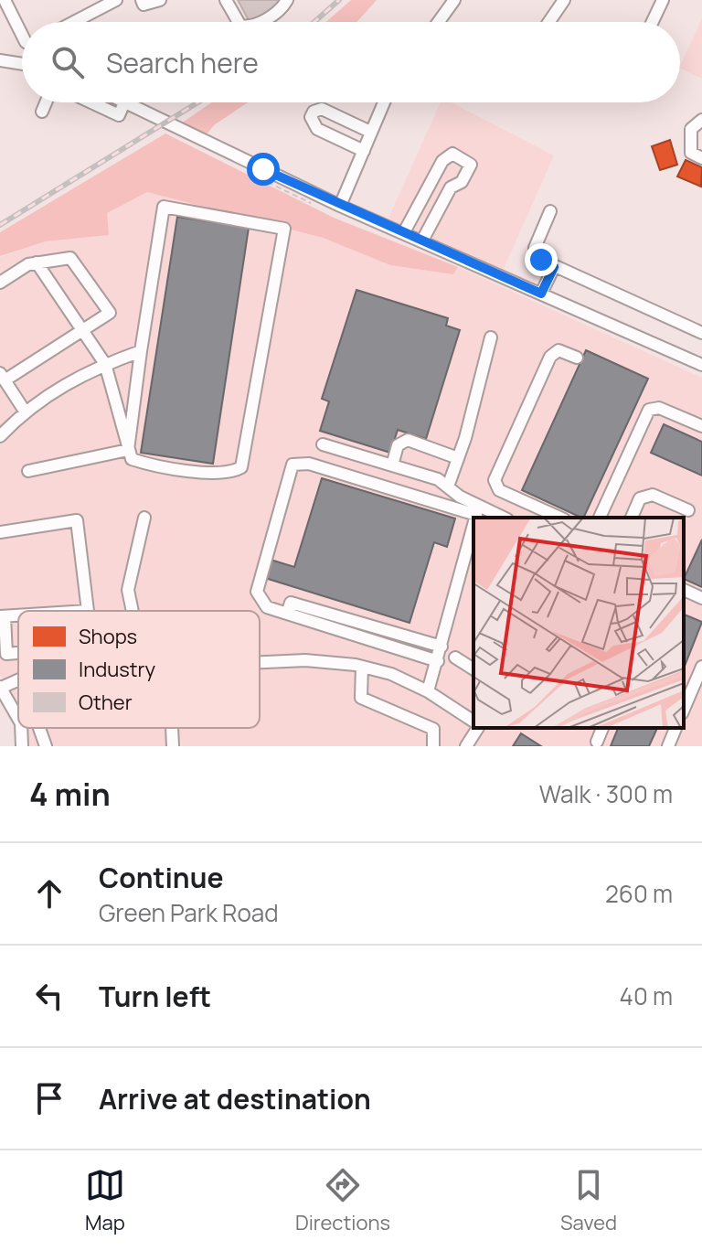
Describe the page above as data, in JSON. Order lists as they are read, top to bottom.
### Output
{
  "legend": ["Shops", "Industry", "Other"],
  "page": {
    "search": "Search here",
    "heading": ["4 min", "Walk · 300 m"],
    "list": [
      ["Continue", "Green Park Road", "260 m"],
      ["Turn left", "40 m"],
      "Arrive at destination"
    ],
    "nav": ["Map", "Directions", "Saved"]
  }
}
